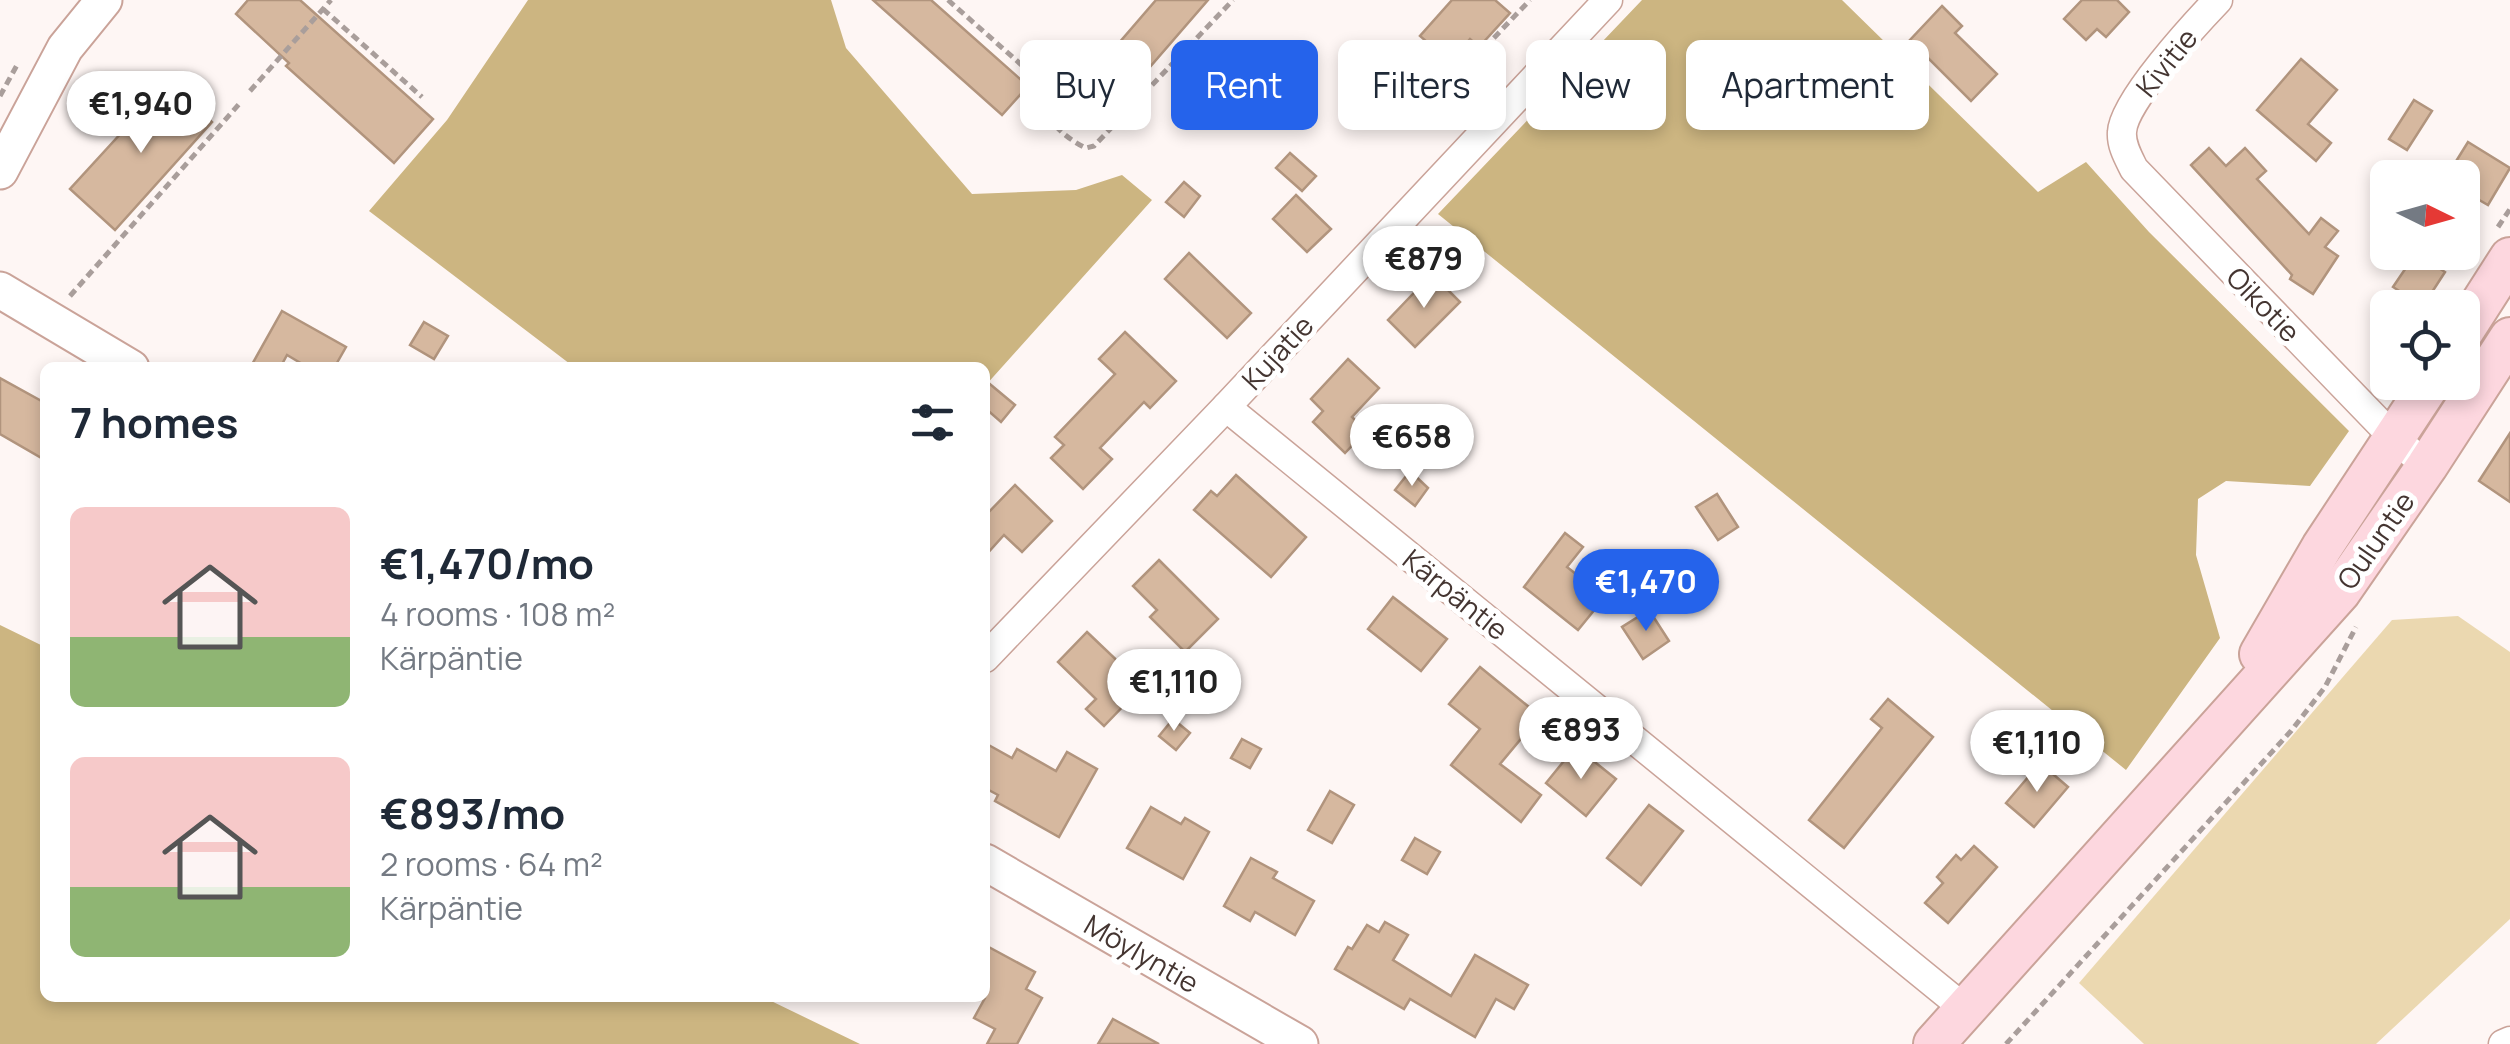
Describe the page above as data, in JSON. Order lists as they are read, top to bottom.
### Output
{
  "streets": {
    "main road": ["Ouluntie"],
    "street": [
      "Kivitie",
      "Oikotie",
      "Kujatie",
      "Kärpäntie",
      "Möylyntie"
    ]
  },
  "crossings": [
    ["Kivitie", "Oikotie"],
    ["Oikotie", "Ouluntie"],
    ["Kujatie", "Kärpäntie"],
    ["Ouluntie", "Kärpäntie"]
  ],
  "north": "right",
  "page": {
    "chip": [
      "Buy",
      "Rent",
      "Filters",
      "New",
      "Apartment"
    ],
    "price": [
      "€1,940",
      "€879",
      "€658",
      "€1,470",
      "€1,110",
      "€893",
      "€1,110"
    ],
    "heading": "7 homes",
    "list": [
      {
        "name": "€1,470/mo",
        "note": "4 rooms · 108 m² · Kärpäntie"
      },
      {
        "name": "€893/mo",
        "note": "2 rooms · 64 m² · Kärpäntie"
      }
    ]
  }
}
